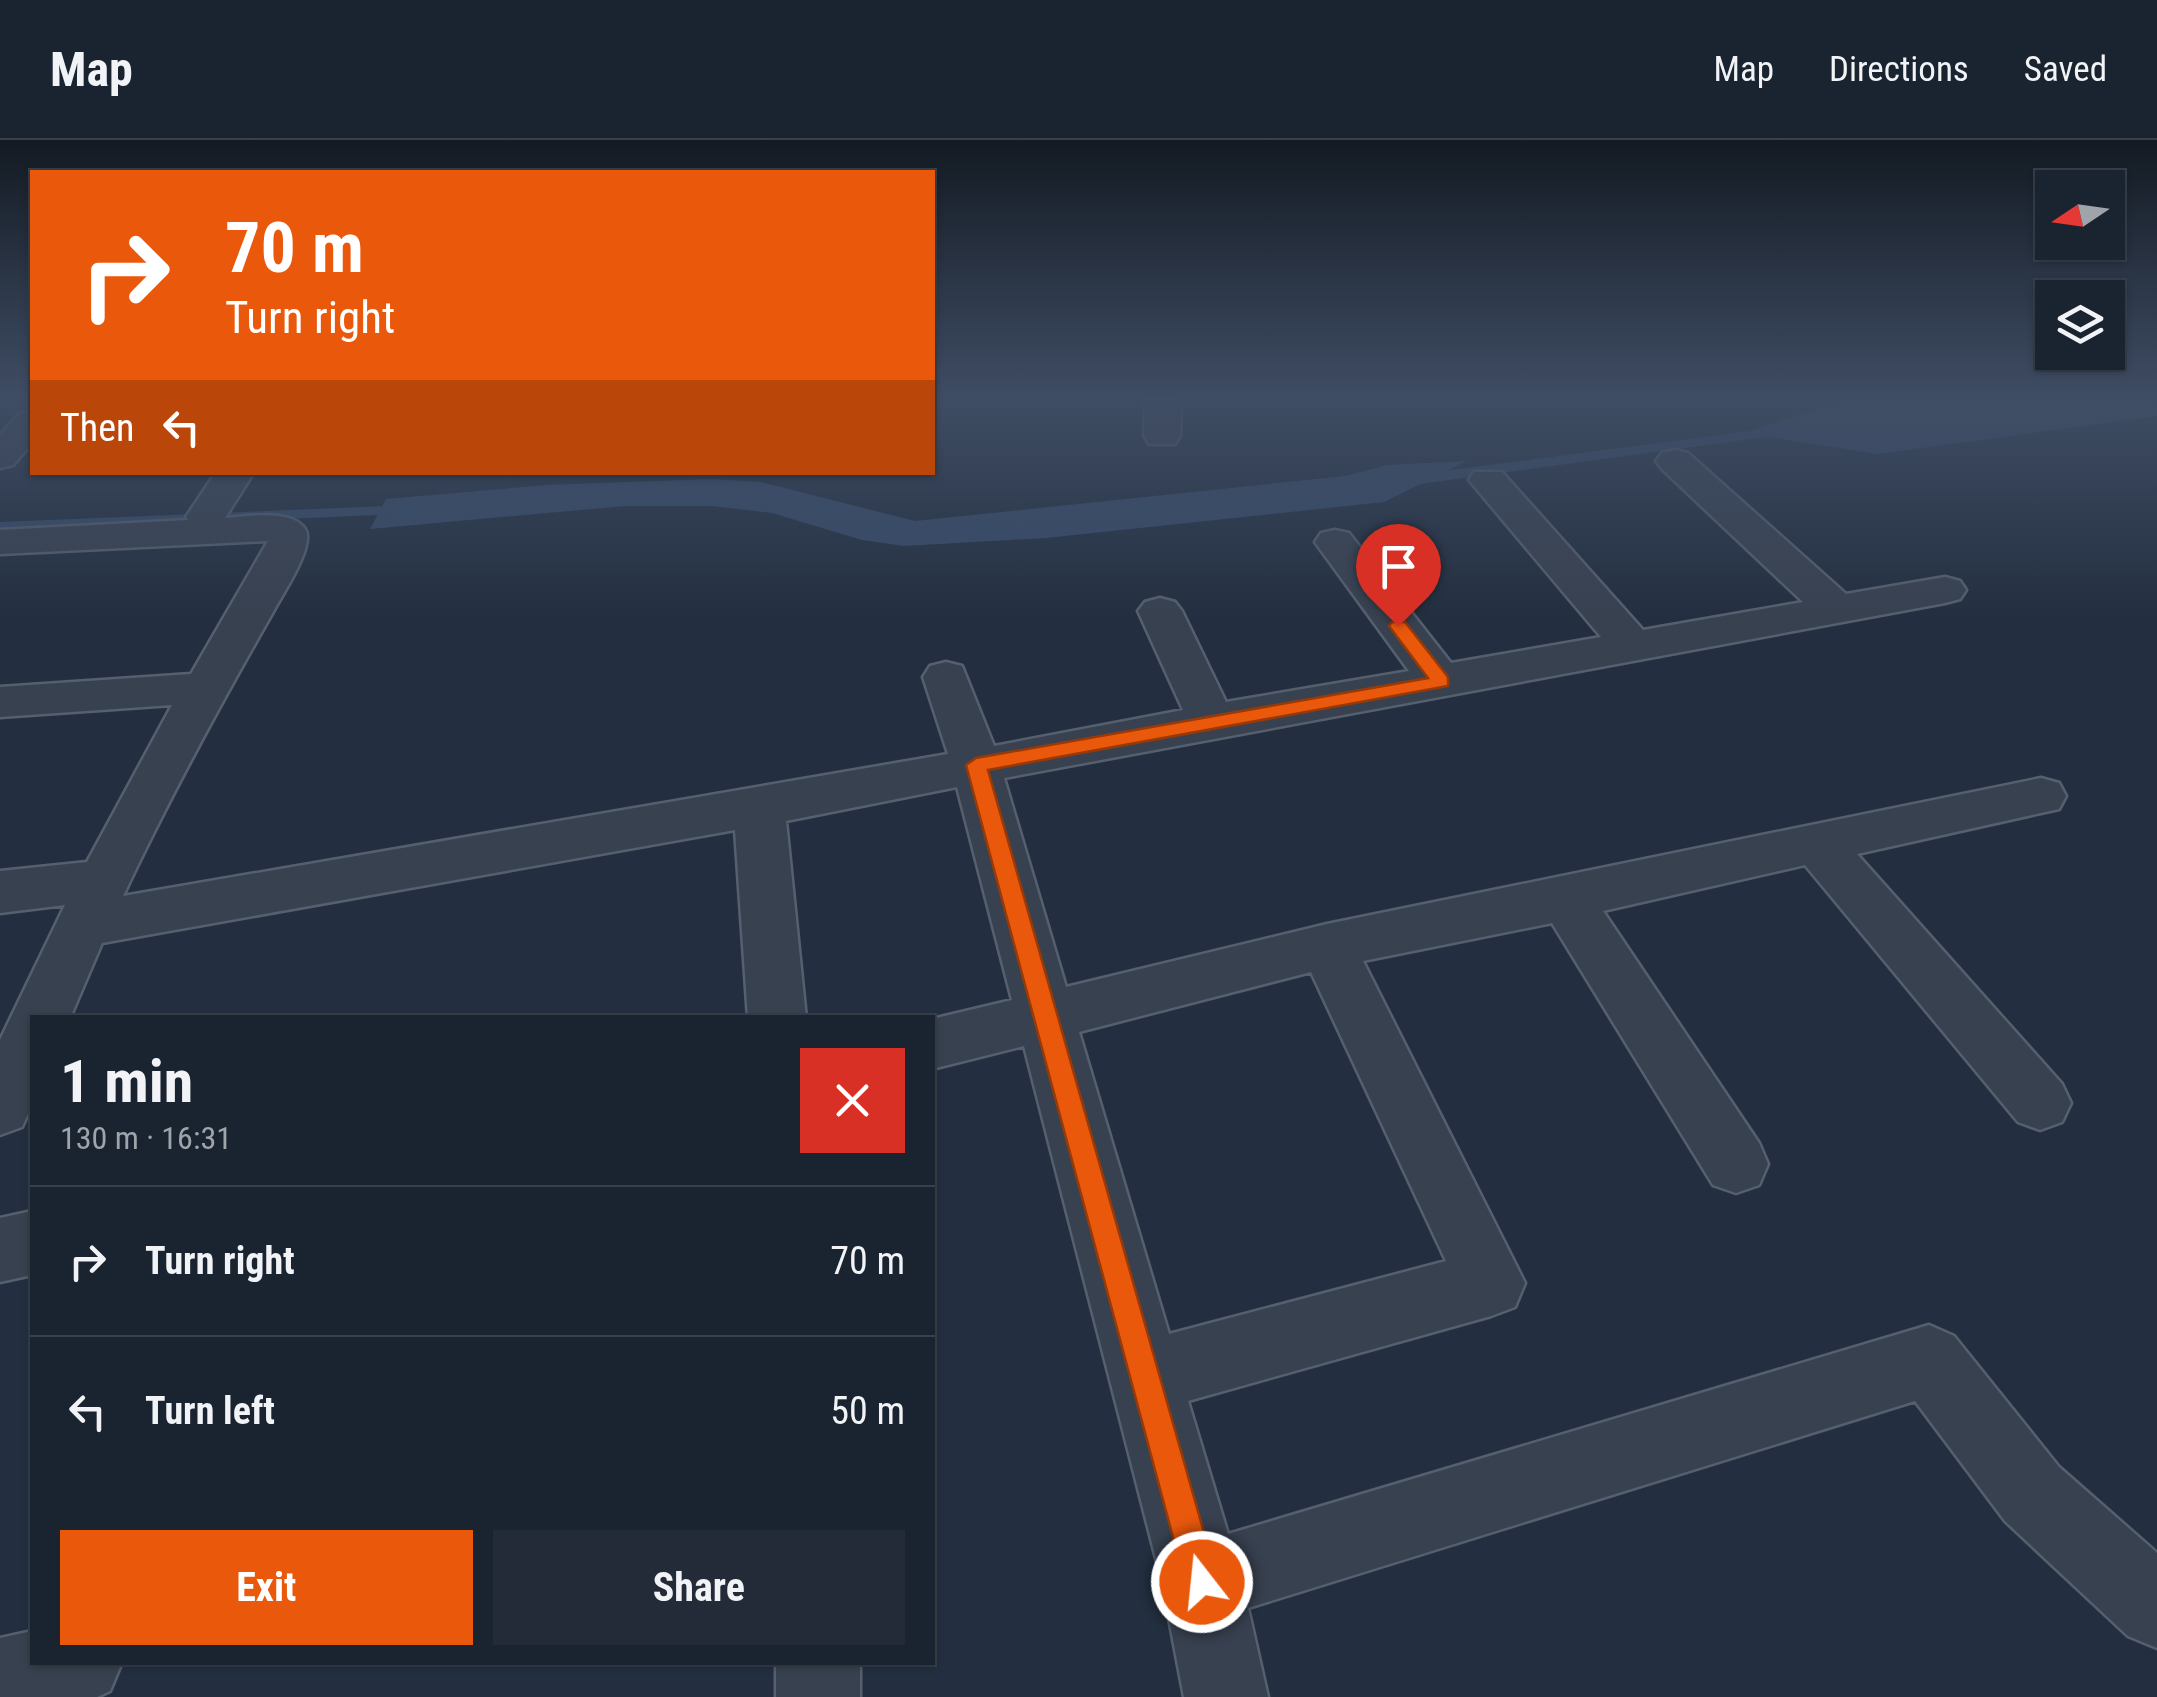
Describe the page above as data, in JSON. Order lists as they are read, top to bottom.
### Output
{
  "north": "left",
  "page": {
    "header": "Map",
    "nav": ["Map", "Directions", "Saved"],
    "turn": ["70 m", "Turn right"],
    "then": "Then",
    "heading": ["1 min", "130 m · 16:31"],
    "list": [
      {
        "name": "Turn right",
        "value": "70 m"
      },
      {
        "name": "Turn left",
        "value": "50 m"
      }
    ],
    "buttons": ["Exit", "Share"]
  }
}
